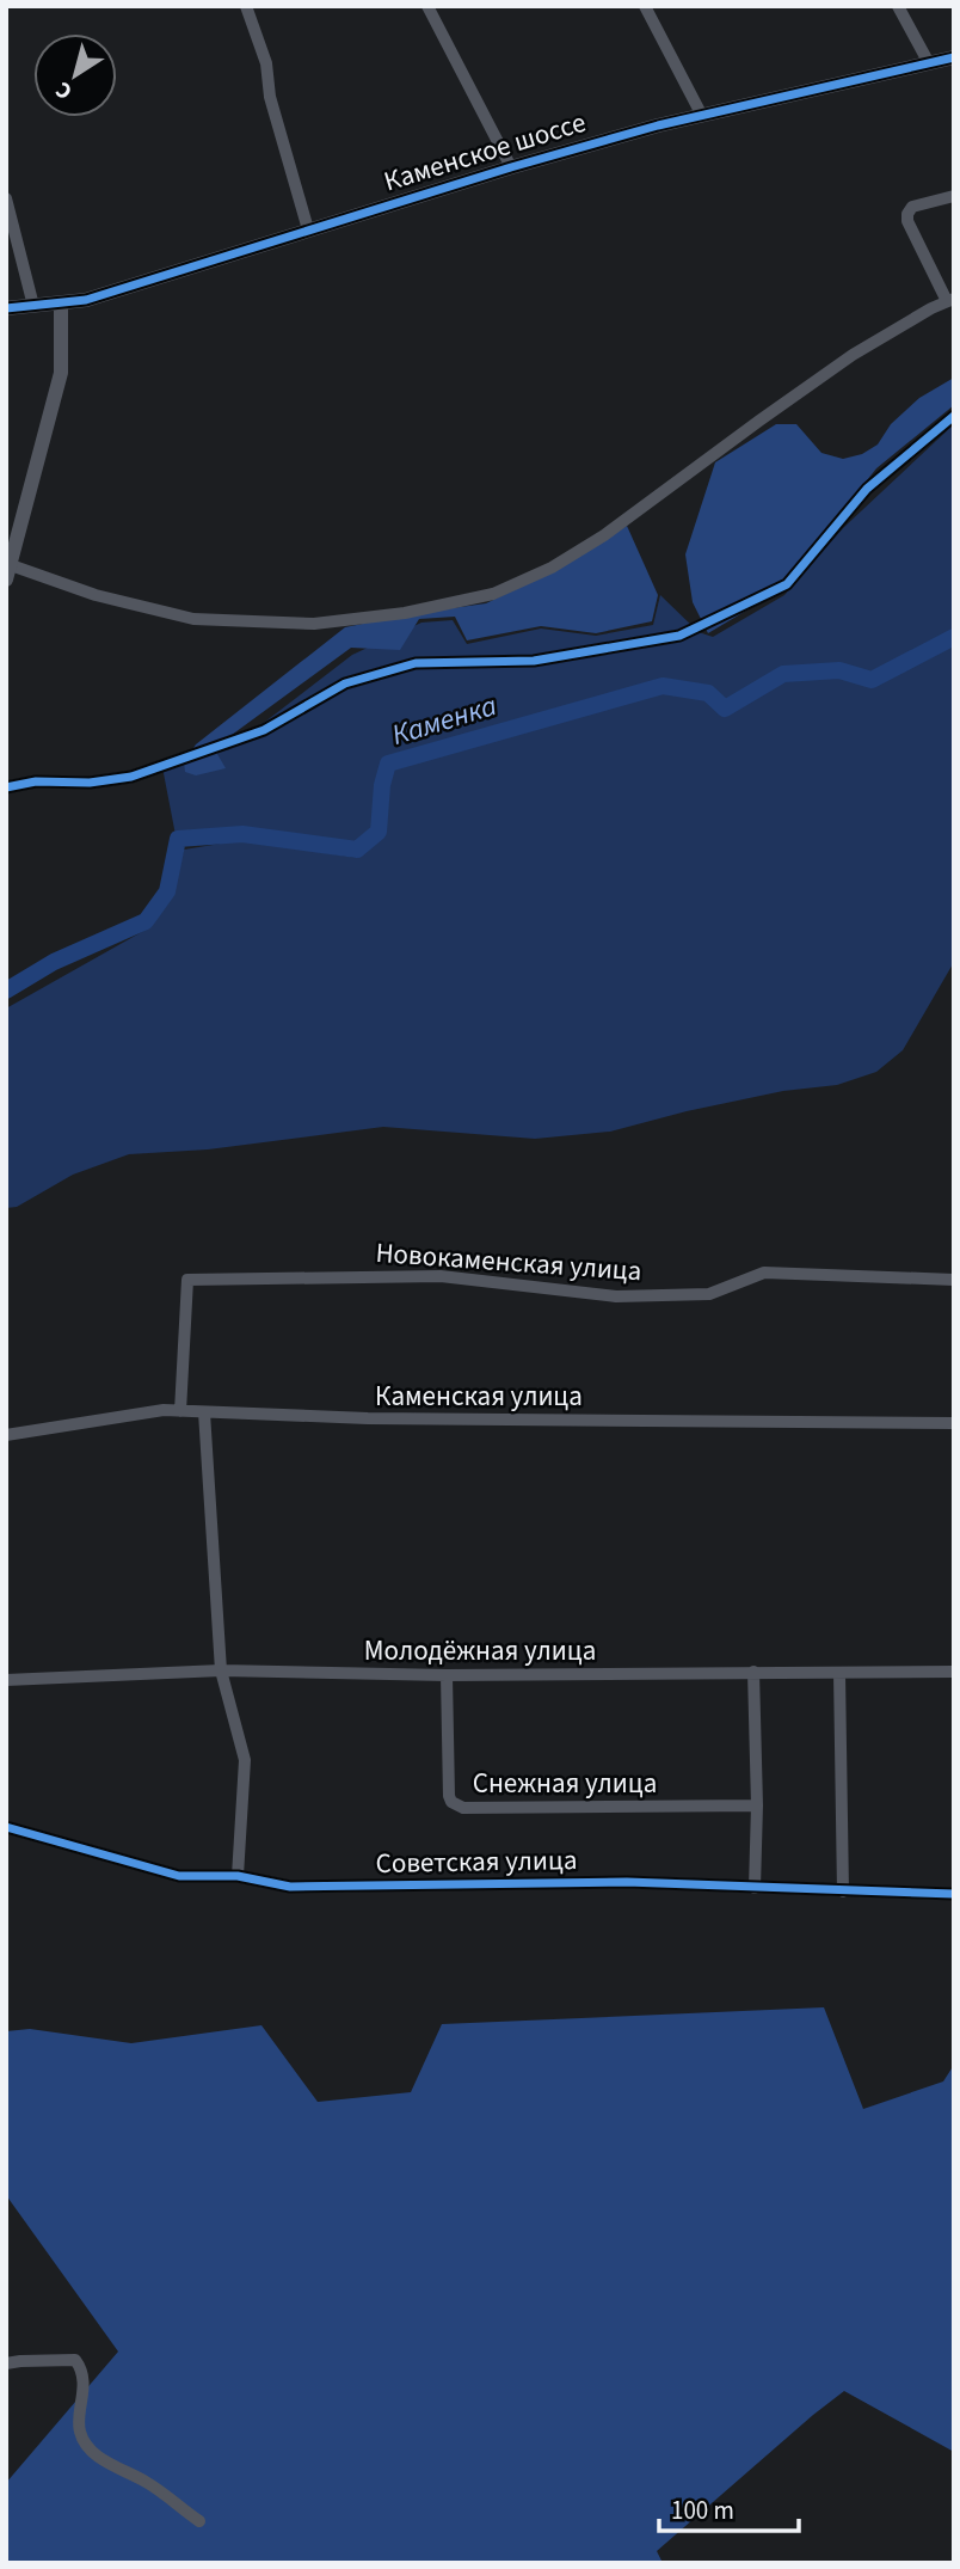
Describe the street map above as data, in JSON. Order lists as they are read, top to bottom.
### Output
{
  "streets": {
    "street": [
      "Каменское шоссе",
      "Новокаменская улица",
      "Каменская улица",
      "Молодёжная улица",
      "Снежная улица",
      "Советская улица"
    ]
  },
  "crossings": [
    ["Новокаменская улица", "Каменская улица"],
    ["Молодёжная улица", "Снежная улица"]
  ],
  "water": ["Каменка"],
  "scale_bar": "100 m",
  "north": "bottom left"
}
